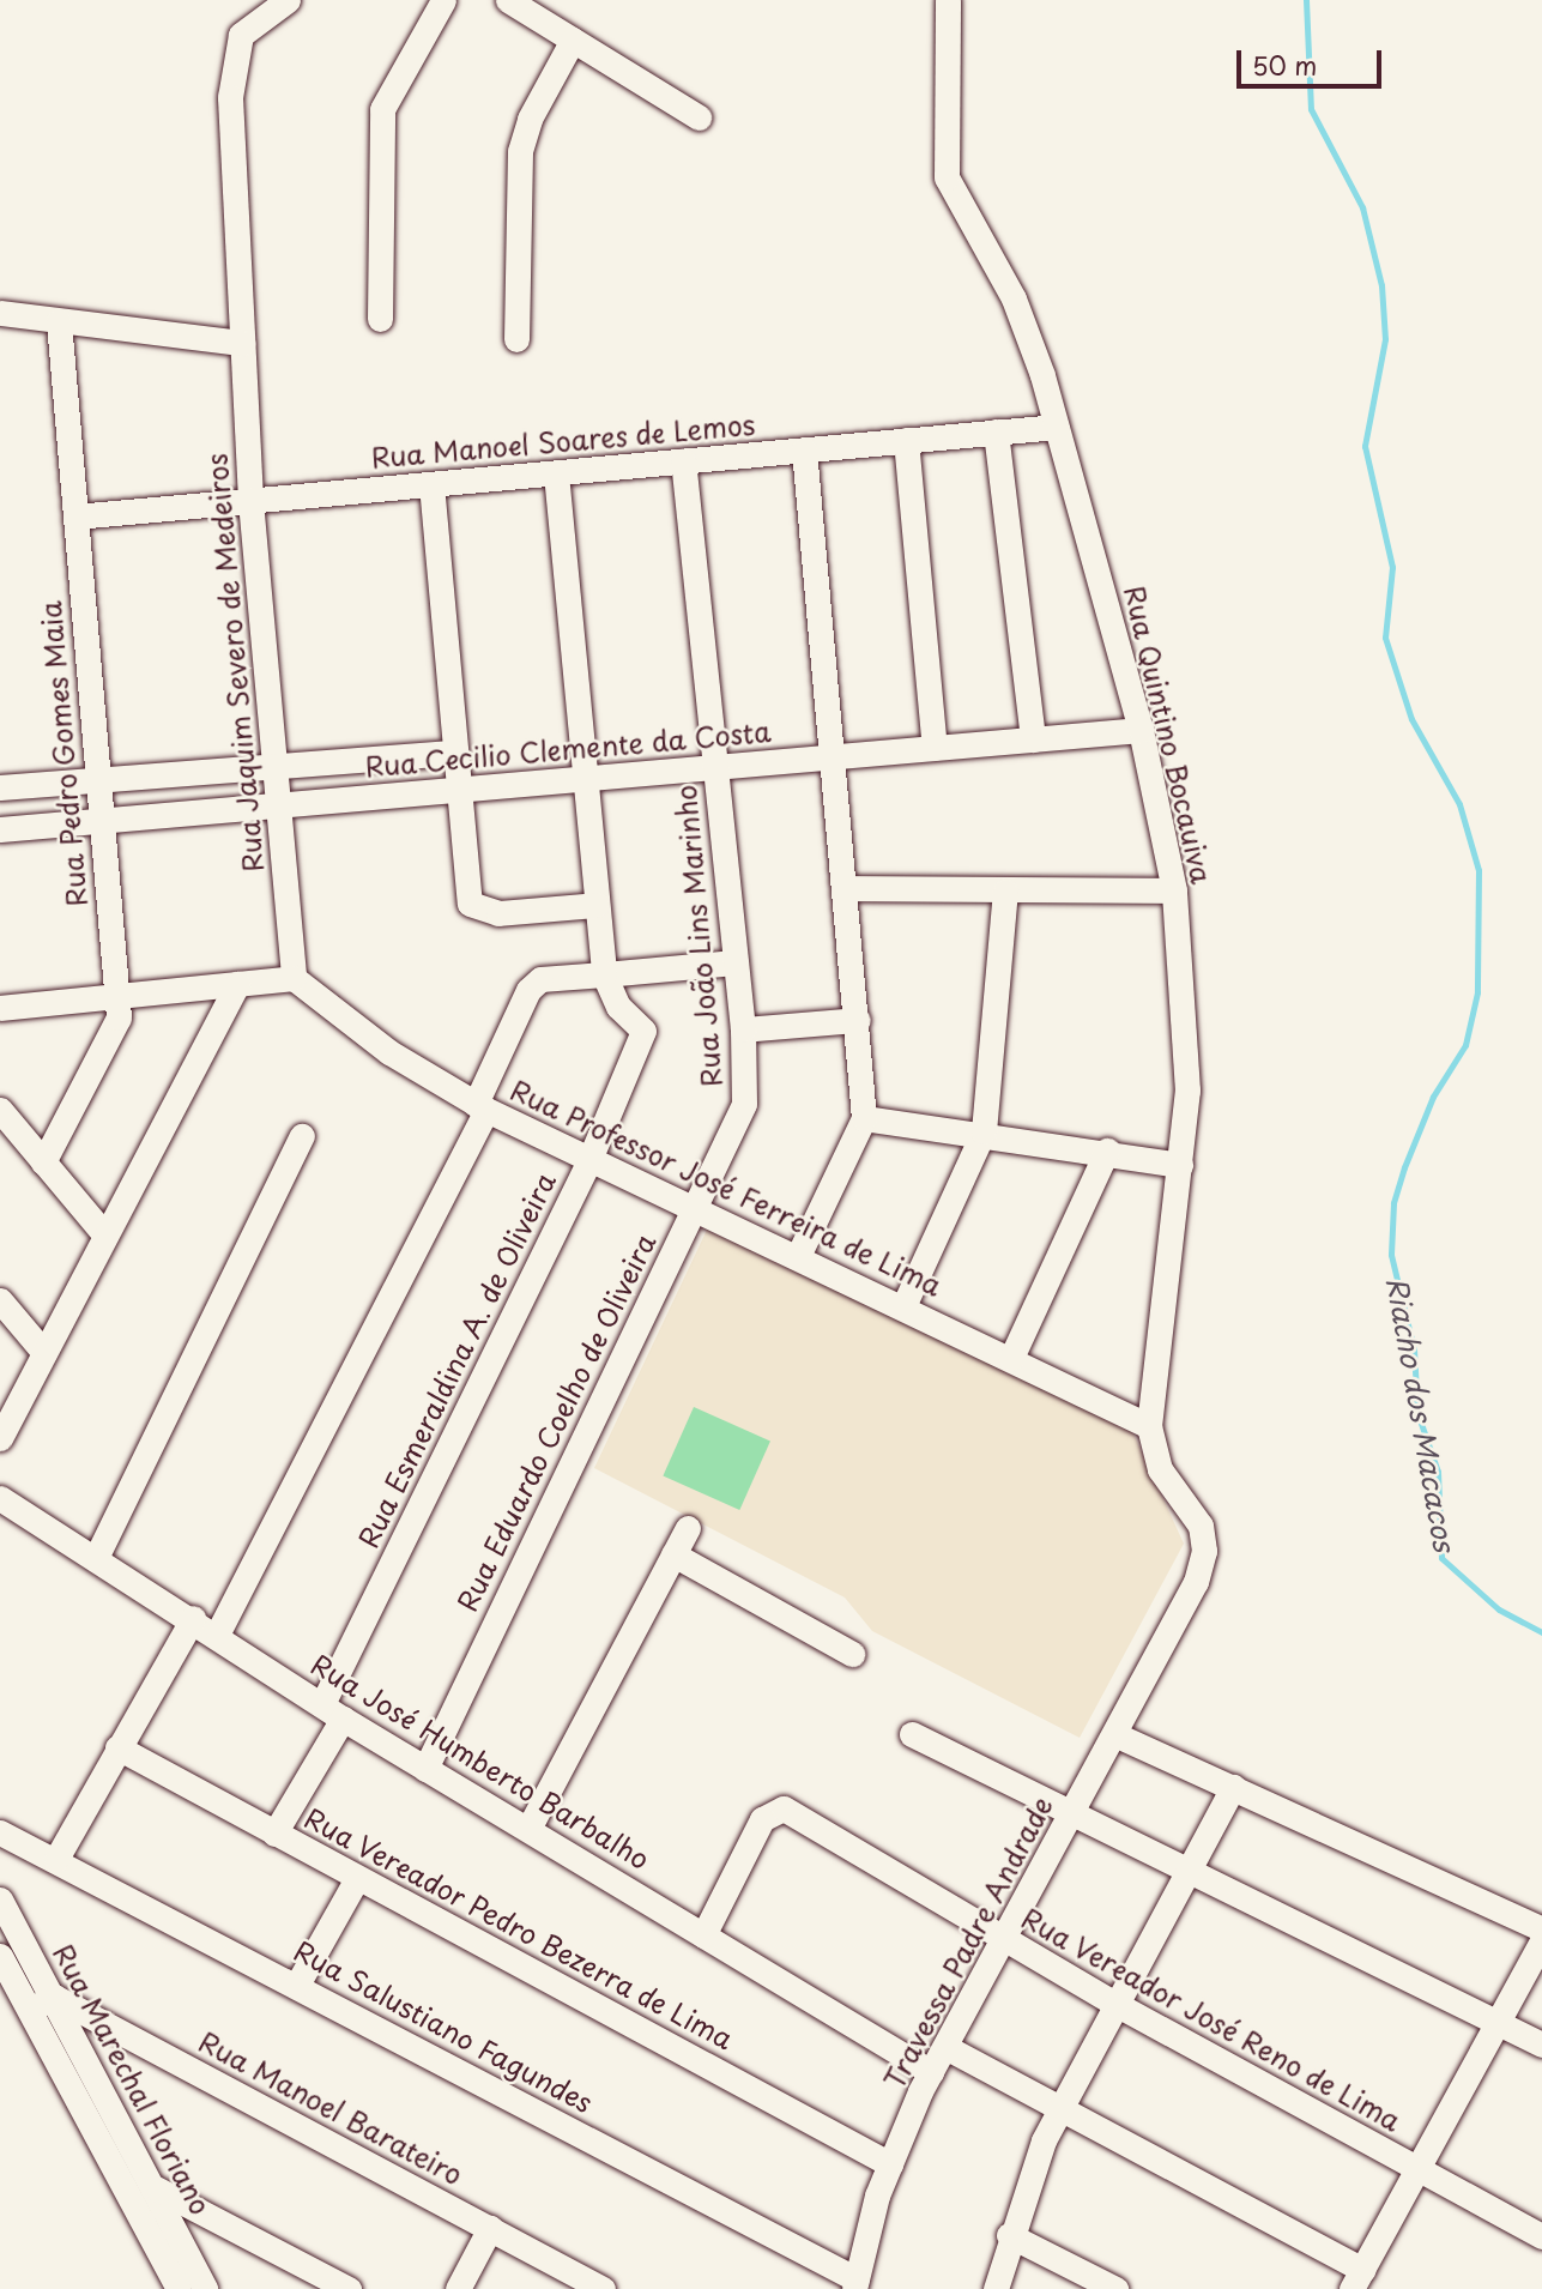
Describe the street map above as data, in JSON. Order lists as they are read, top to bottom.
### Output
{
  "streets": {
    "street": [
      "Rua Manoel Soares de Lemos",
      "Rua Jaquim Severo de Medeiros",
      "Rua Quintino Bocauiva",
      "Rua Cecilio Clemente da Costa",
      "Rua Pedro Gomes Maia",
      "Rua João Lins Marinho",
      "Rua Professor José Ferreira de Lima",
      "Rua Esmeraldina A. de Oliveira",
      "Rua Eduardo Coelho de Oliveira",
      "Rua José Humberto Barbalho",
      "Rua Vereador Pedro Bezerra de Lima",
      "Travessa Padre Andrade",
      "Rua Vereador José Reno de Lima",
      "Rua Salustiano Fagundes",
      "Rua Marechal Floriano",
      "Rua Manoel Barateiro"
    ]
  },
  "crossings": [
    ["Rua Manoel Soares de Lemos", "Rua Jaquim Severo de Medeiros"],
    ["Rua Manoel Soares de Lemos", "Rua Quintino Bocauiva"],
    ["Rua Manoel Soares de Lemos", "Rua Pedro Gomes Maia"],
    ["Rua Manoel Soares de Lemos", "Rua João Lins Marinho"],
    ["Rua Jaquim Severo de Medeiros", "Rua Cecilio Clemente da Costa"],
    ["Rua Jaquim Severo de Medeiros", "Rua Professor José Ferreira de Lima"],
    ["Rua Quintino Bocauiva", "Rua Cecilio Clemente da Costa"],
    ["Rua Quintino Bocauiva", "Rua Professor José Ferreira de Lima"],
    ["Rua Quintino Bocauiva", "Travessa Padre Andrade"],
    ["Rua Cecilio Clemente da Costa", "Rua Pedro Gomes Maia"],
    ["Rua Cecilio Clemente da Costa", "Rua João Lins Marinho"],
    ["Rua João Lins Marinho", "Rua Eduardo Coelho de Oliveira"],
    ["Rua Professor José Ferreira de Lima", "Rua Esmeraldina A. de Oliveira"],
    ["Rua Professor José Ferreira de Lima", "Rua Eduardo Coelho de Oliveira"],
    ["Rua Esmeraldina A. de Oliveira", "Rua José Humberto Barbalho"],
    ["Rua Eduardo Coelho de Oliveira", "Rua José Humberto Barbalho"],
    ["Rua José Humberto Barbalho", "Travessa Padre Andrade"],
    ["Rua José Humberto Barbalho", "Rua Vereador José Reno de Lima"],
    ["Rua Vereador Pedro Bezerra de Lima", "Travessa Padre Andrade"],
    ["Travessa Padre Andrade", "Rua Vereador José Reno de Lima"],
    ["Travessa Padre Andrade", "Rua Salustiano Fagundes"],
    ["Rua Marechal Floriano", "Rua Manoel Barateiro"]
  ],
  "water": ["Riacho dos Macacos"],
  "scale_bar": "50 m"
}
